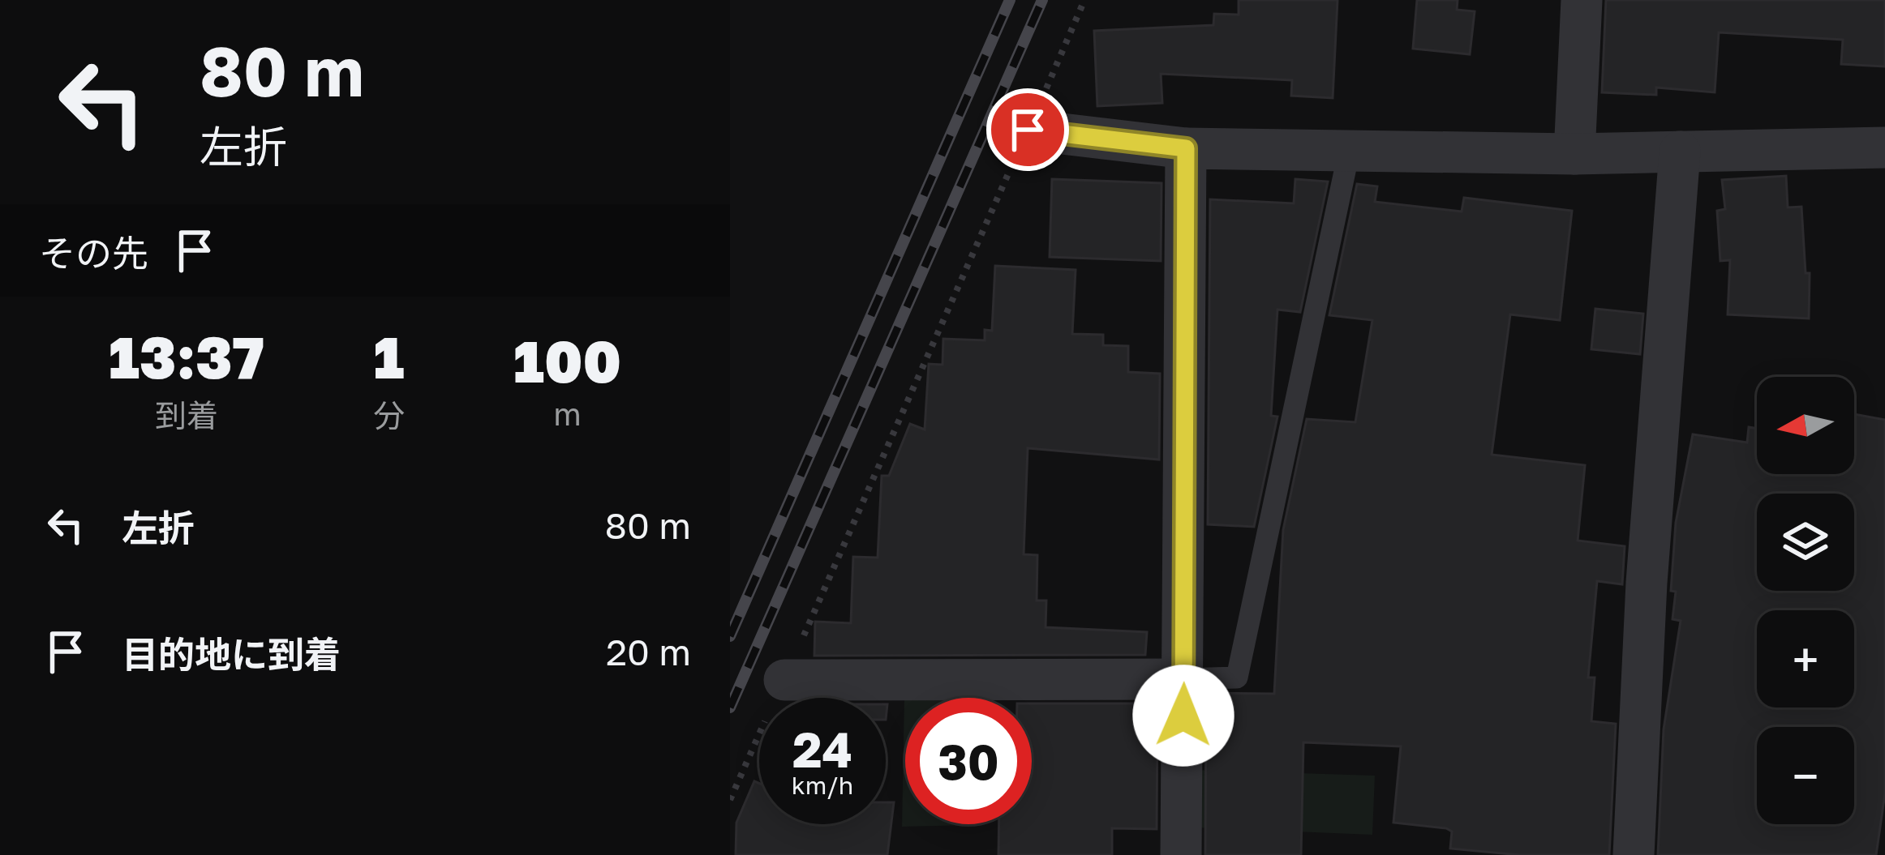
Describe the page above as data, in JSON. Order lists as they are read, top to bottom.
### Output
{
  "north": "left",
  "page": {
    "turn": ["80 m", "左折"],
    "then": "その先",
    "eta": [
      "13:37",
      "到着",
      "1",
      "分",
      "100",
      "m"
    ],
    "map_buttons": ["+", "−"],
    "list": [
      {
        "name": "左折",
        "value": "80 m"
      },
      {
        "name": "目的地に到着",
        "value": "20 m"
      }
    ],
    "speed": "24 km/h",
    "limit": "30"
  }
}
